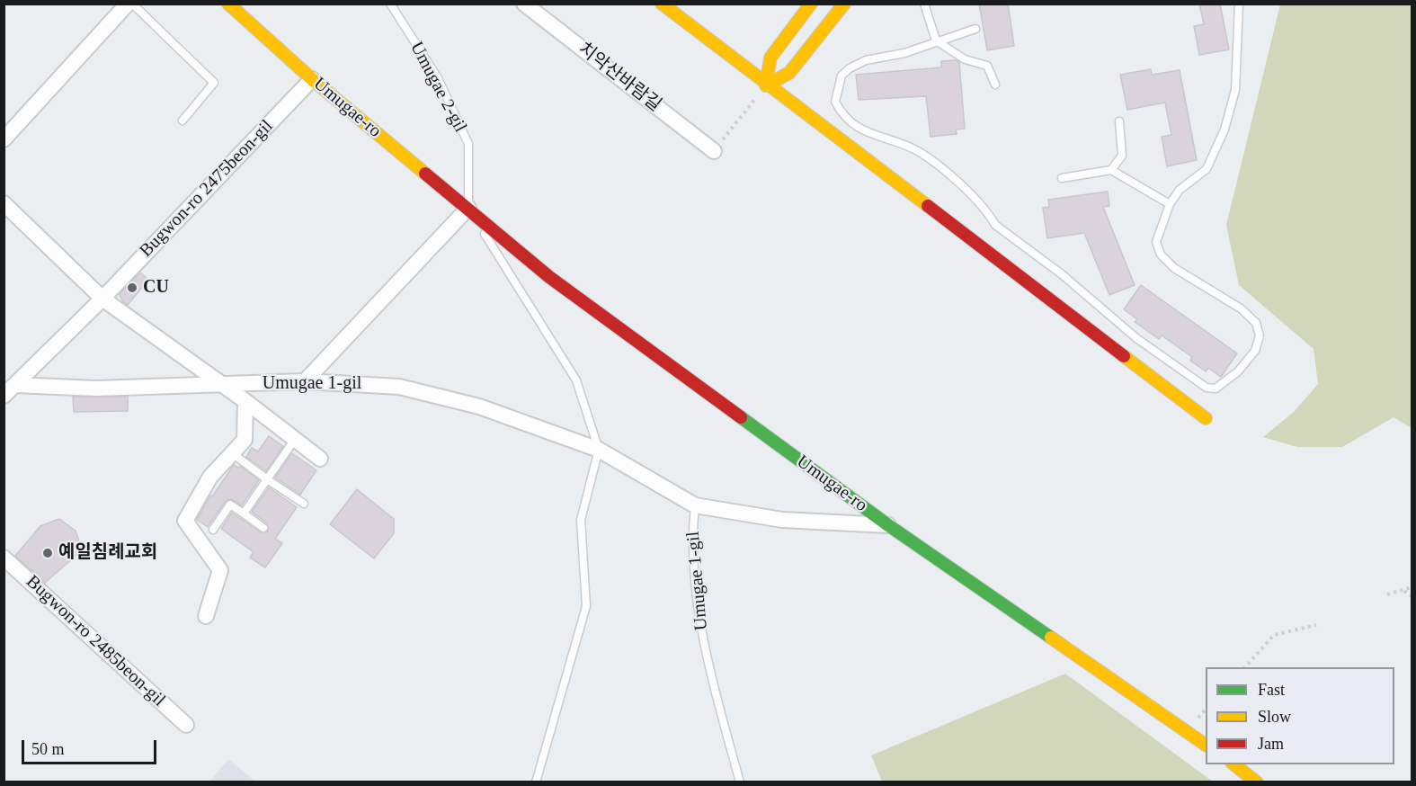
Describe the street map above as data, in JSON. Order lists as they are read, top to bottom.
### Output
{
  "streets": {
    "street": [
      "치악산바람길",
      "Umugae-ro",
      "Bugwon-ro 2475beon-gil",
      "Umugae 1-gil",
      "Bugwon-ro 2485beon-gil"
    ],
    "lane": ["Umugae 2-gil"]
  },
  "crossings": [
    ["Umugae 2-gil", "Umugae-ro"],
    ["Umugae-ro", "Bugwon-ro 2475beon-gil"],
    ["Umugae-ro", "Umugae 1-gil"],
    ["Bugwon-ro 2475beon-gil", "Umugae 1-gil"]
  ],
  "places": ["CU", "예일침례교회"],
  "legend": ["Fast", "Slow", "Jam"],
  "scale_bar": "50 m"
}
